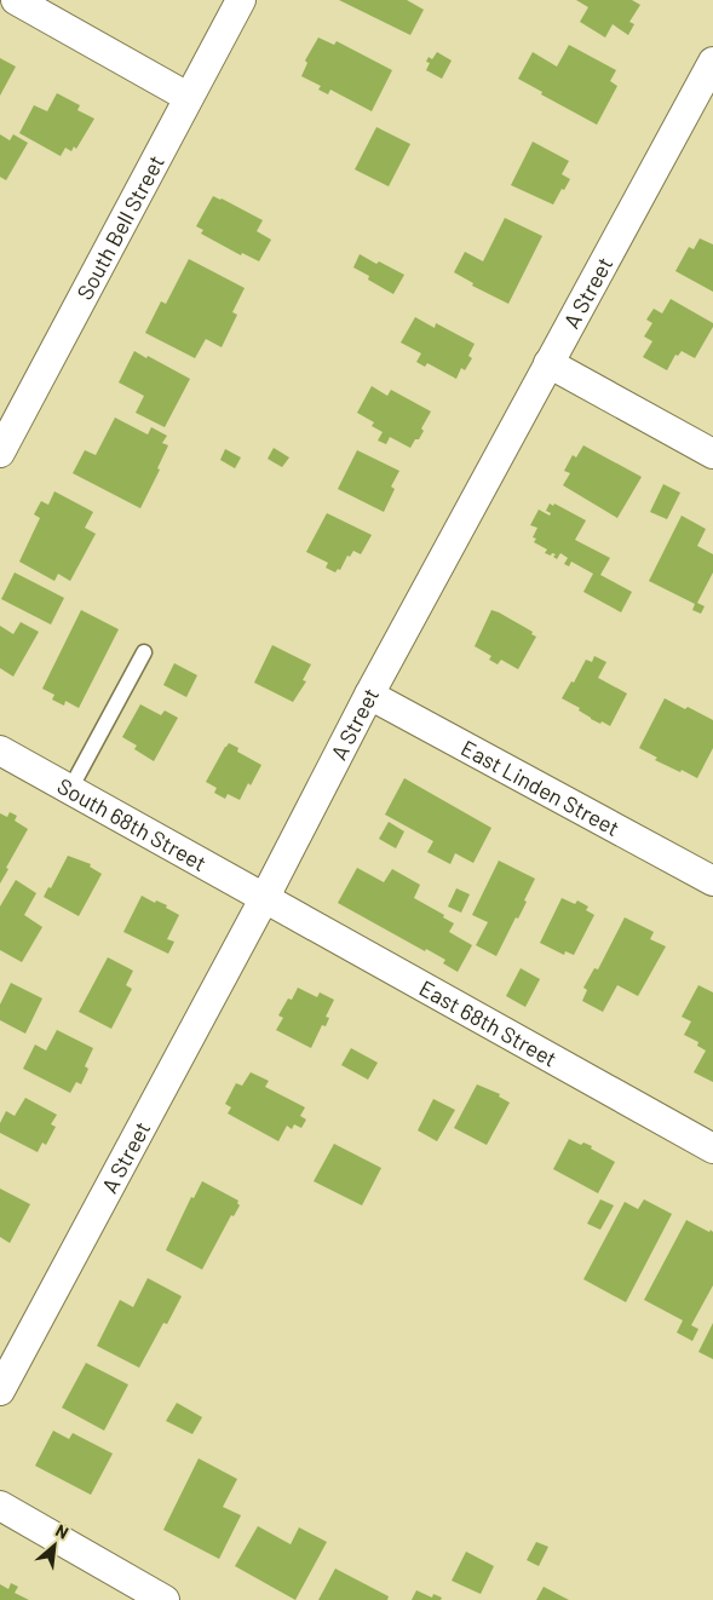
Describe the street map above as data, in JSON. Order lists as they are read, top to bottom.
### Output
{
  "streets": {
    "street": [
      "South Bell Street",
      "A Street",
      "East Linden Street",
      "South 68th Street",
      "East 68th Street"
    ]
  },
  "crossings": [
    ["A Street", "East Linden Street"],
    ["A Street", "South 68th Street"],
    ["A Street", "East 68th Street"],
    ["South 68th Street", "East 68th Street"]
  ],
  "north": "top right"
}
